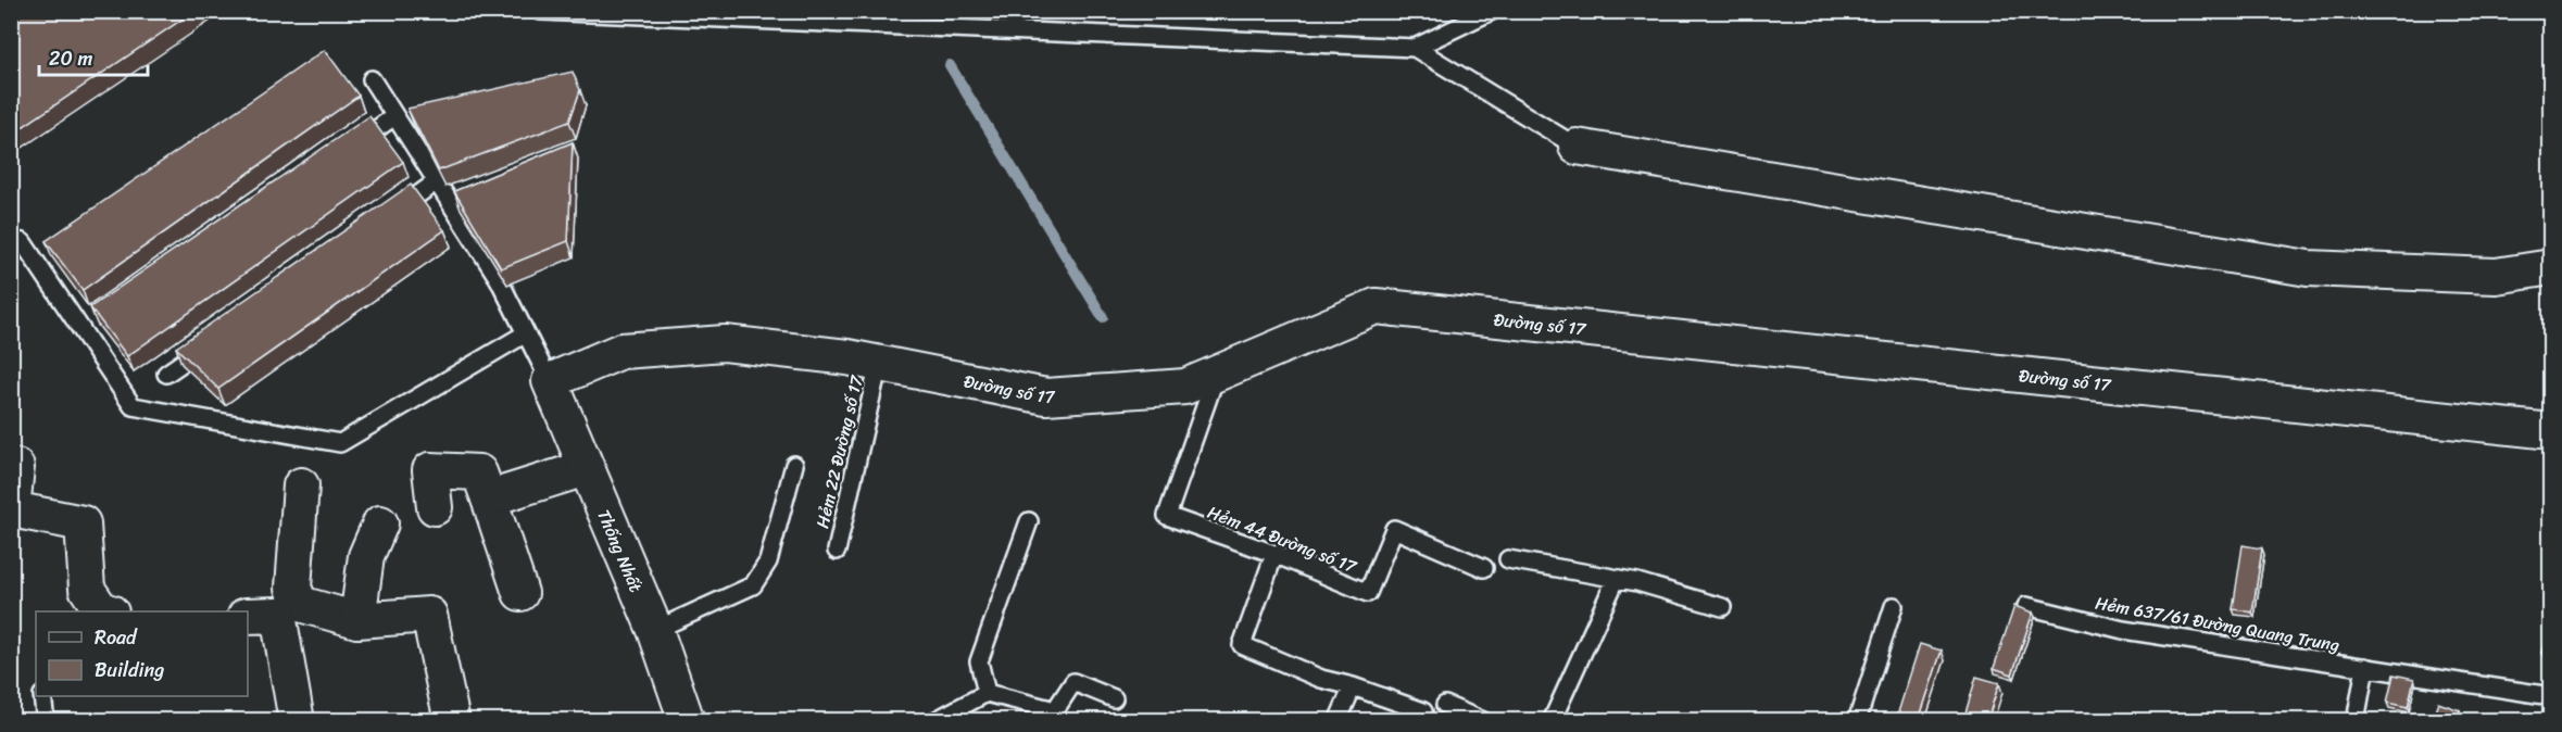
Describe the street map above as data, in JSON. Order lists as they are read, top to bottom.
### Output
{
  "streets": {
    "street": ["Đường số 17", "Thống Nhất"],
    "lane": ["Hẻm 22 Đường số 17", "Hẻm 44 Đường số 17", "Hẻm 637/61 Đường Quang Trung"]
  },
  "crossings": [
    ["Đường số 17", "Hẻm 22 Đường số 17"],
    ["Đường số 17", "Hẻm 44 Đường số 17"],
    ["Đường số 17", "Thống Nhất"]
  ],
  "legend": ["Road", "Building"],
  "scale_bar": "20 m"
}
